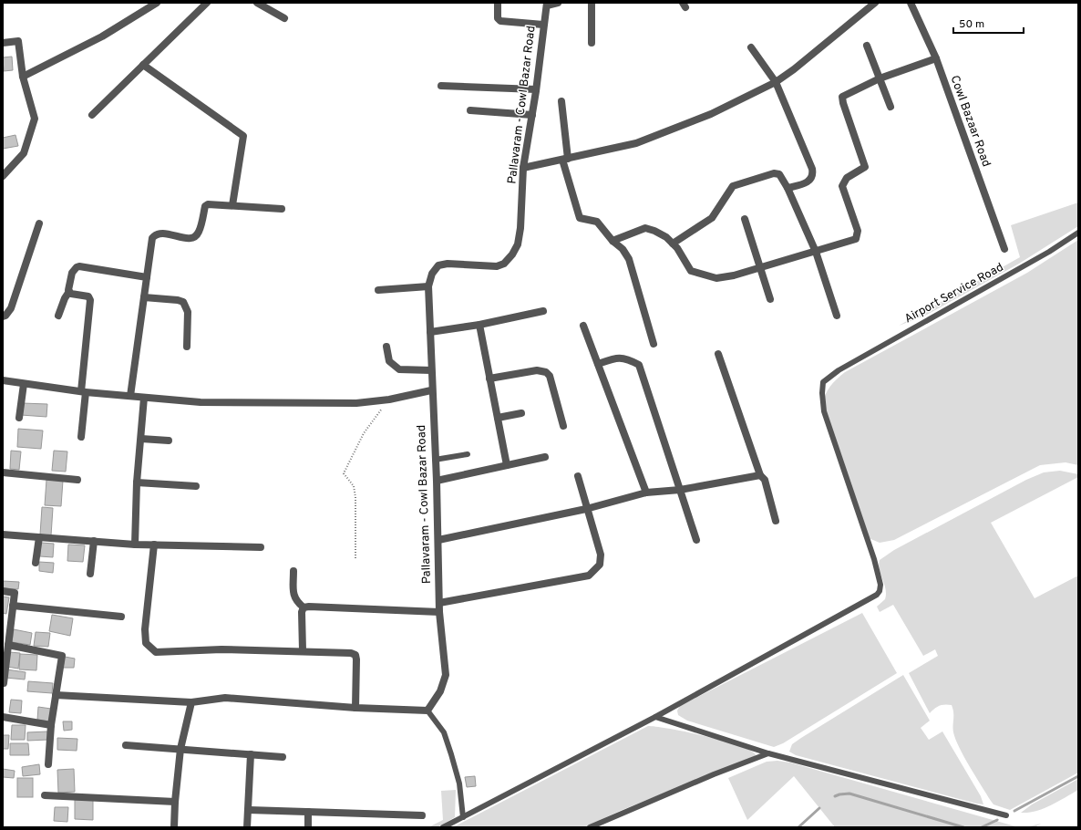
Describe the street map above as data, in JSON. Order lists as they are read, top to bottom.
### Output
{
  "streets": {
    "street": ["Pallavaram - Cowl Bazar Road", "Cowl Bazaar Road"],
    "lane": ["Airport Service Road"]
  },
  "scale_bar": "50 m"
}
